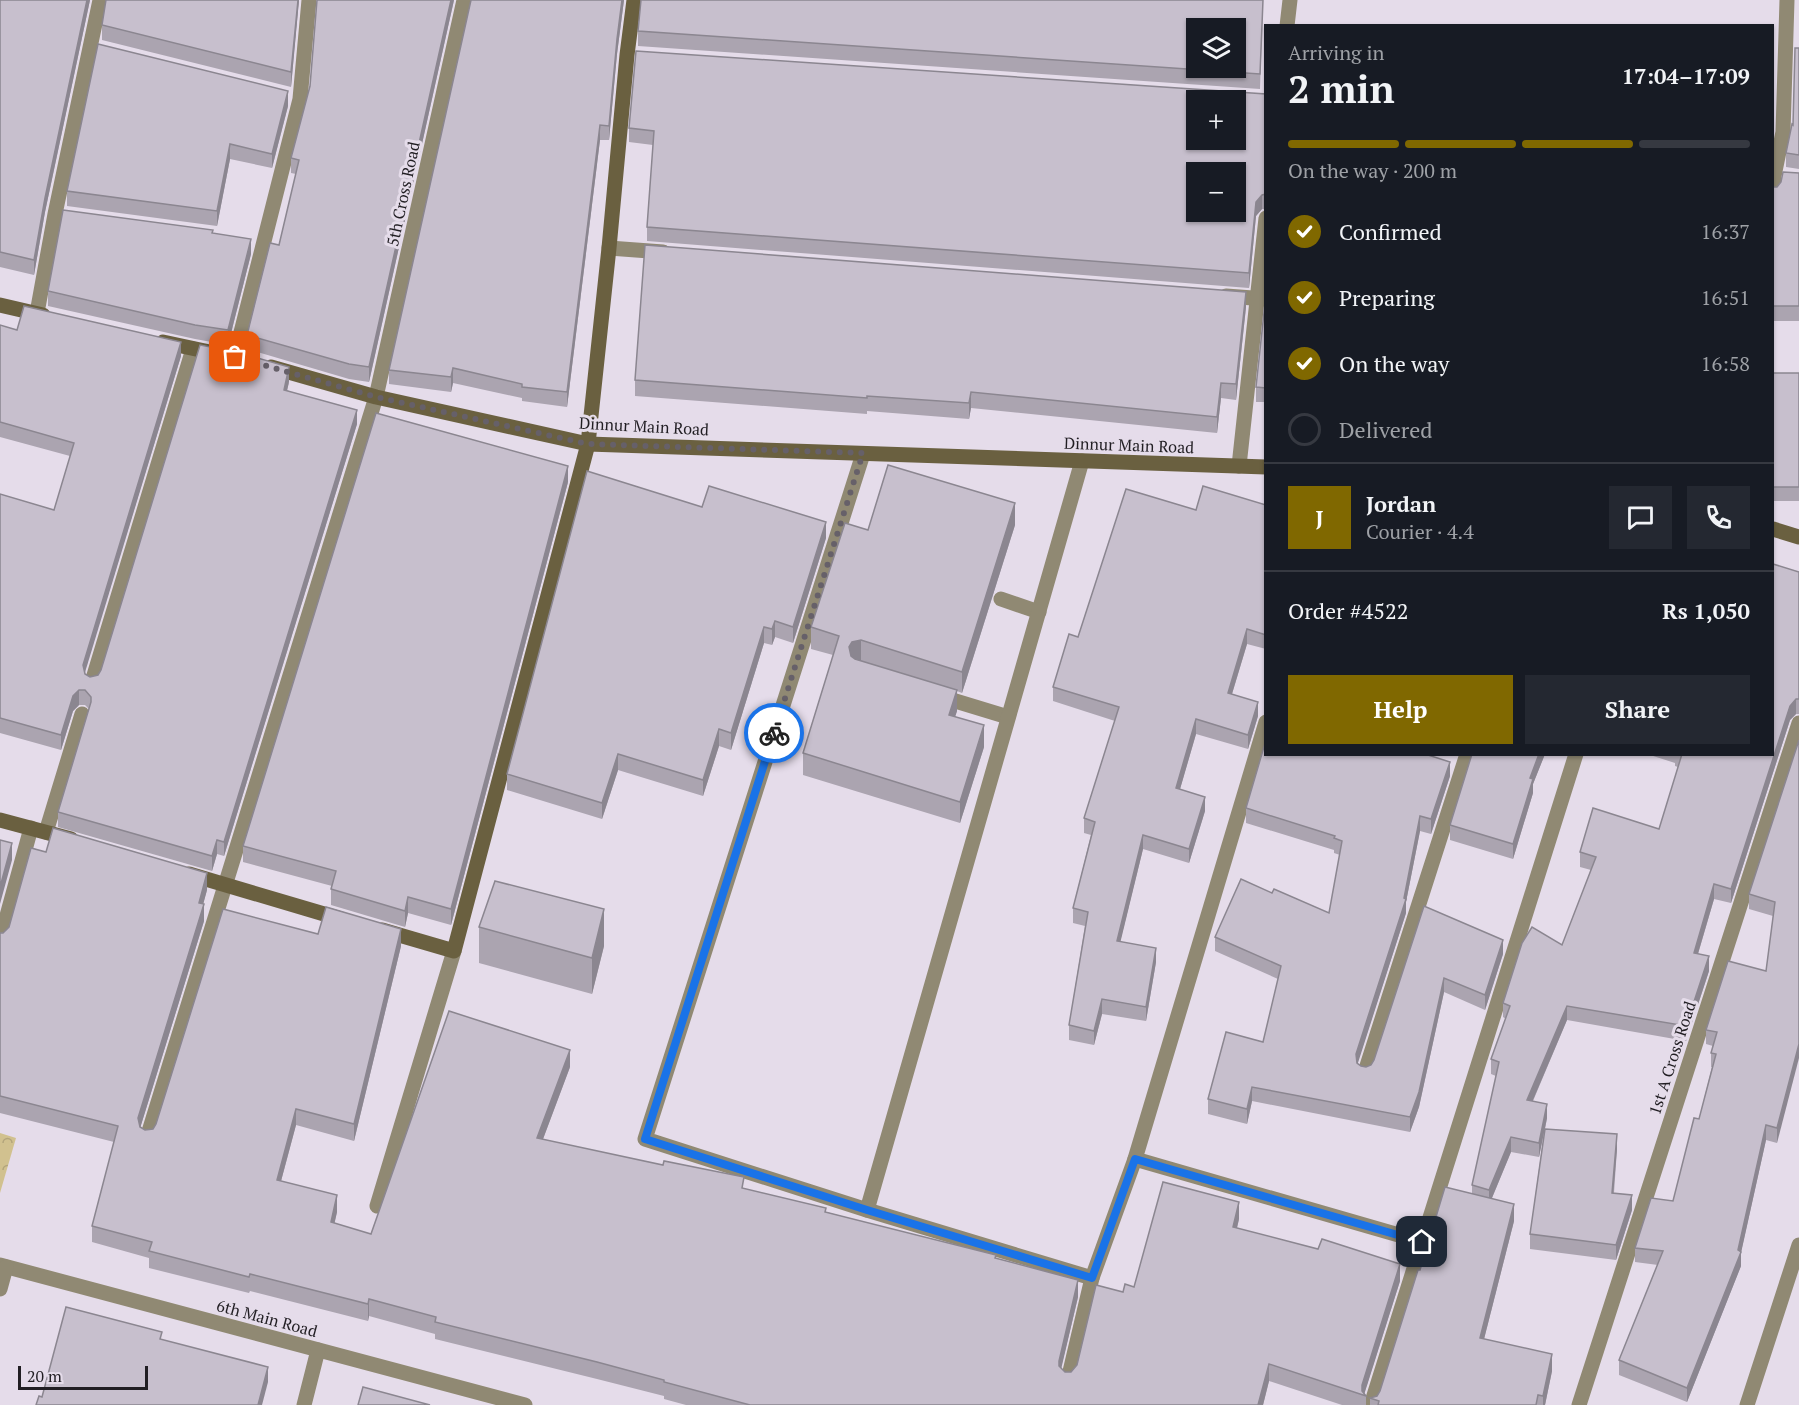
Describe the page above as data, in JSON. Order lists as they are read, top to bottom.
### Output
{
  "streets": {
    "street": [
      "5th Cross Road",
      "Dinnur Main Road",
      "1st A Cross Road",
      "6th Main Road"
    ]
  },
  "crossings": [
    ["5th Cross Road", "Dinnur Main Road"]
  ],
  "scale_bar": "20 m",
  "page": {
    "map_buttons": ["+", "−"],
    "heading": ["2 min", "Arriving in", "17:04–17:09"],
    "panel": [
      "Jordan",
      "Courier · 4.4",
      "Order #4522",
      "Rs 1,050"
    ],
    "bar": "On the way · 200 m",
    "list": [
      ["Confirmed", "16:37"],
      ["Preparing", "16:51"],
      ["On the way", "16:58"],
      "Delivered"
    ],
    "round": "J",
    "buttons": ["Help", "Share"],
    "scale": "20 m"
  }
}
